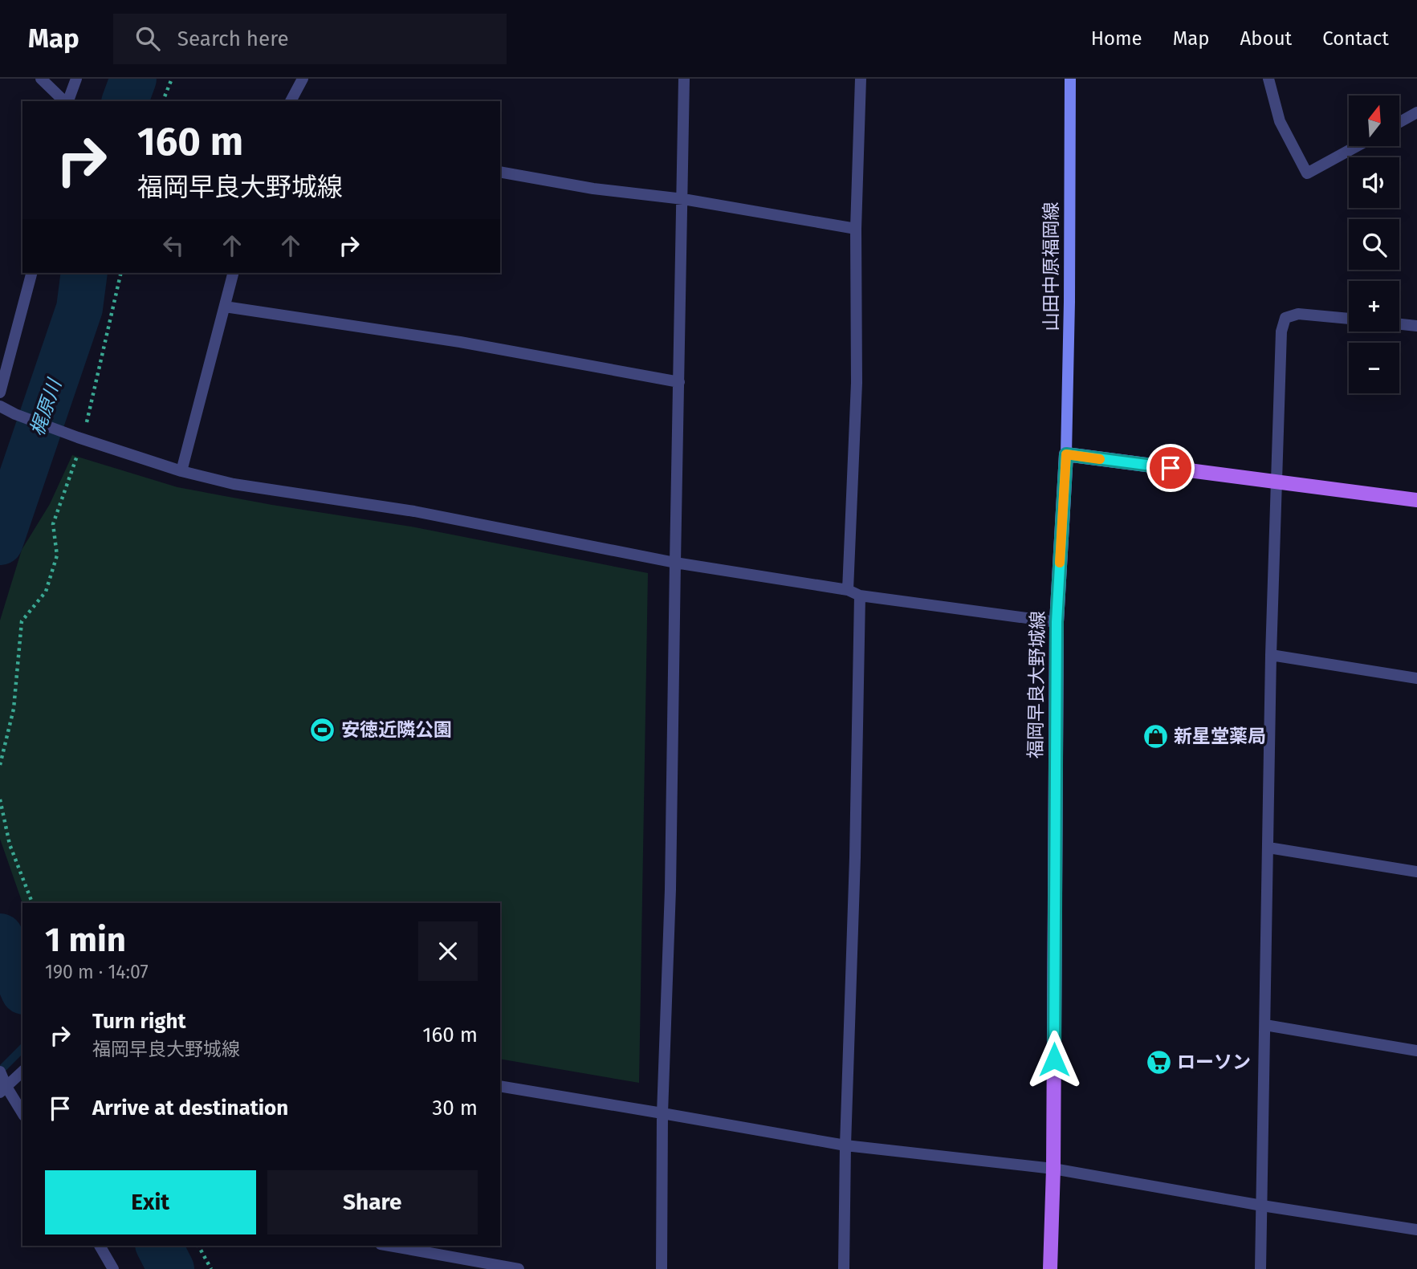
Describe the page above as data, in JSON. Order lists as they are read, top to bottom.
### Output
{
  "streets": {
    "main road": ["山田中原福岡線", "福岡早良大野城線"]
  },
  "crossings": [
    ["山田中原福岡線", "福岡早良大野城線"]
  ],
  "water": ["梶原川"],
  "places": {
    "sports": ["安徳近隣公園"],
    "shop": ["新星堂薬局"],
    "supermarket": ["ローソン"]
  },
  "north": "top",
  "page": {
    "header": "Map",
    "search": "Search here",
    "nav": [
      "Home",
      "Map",
      "About",
      "Contact"
    ],
    "map_buttons": ["+", "−"],
    "turn": ["160 m", "福岡早良大野城線"],
    "heading": ["1 min", "190 m · 14:07"],
    "list": [
      {
        "name": "Turn right",
        "note": "福岡早良大野城線",
        "value": "160 m"
      },
      {
        "name": "Arrive at destination",
        "value": "30 m"
      }
    ],
    "buttons": ["Exit", "Share"]
  }
}
